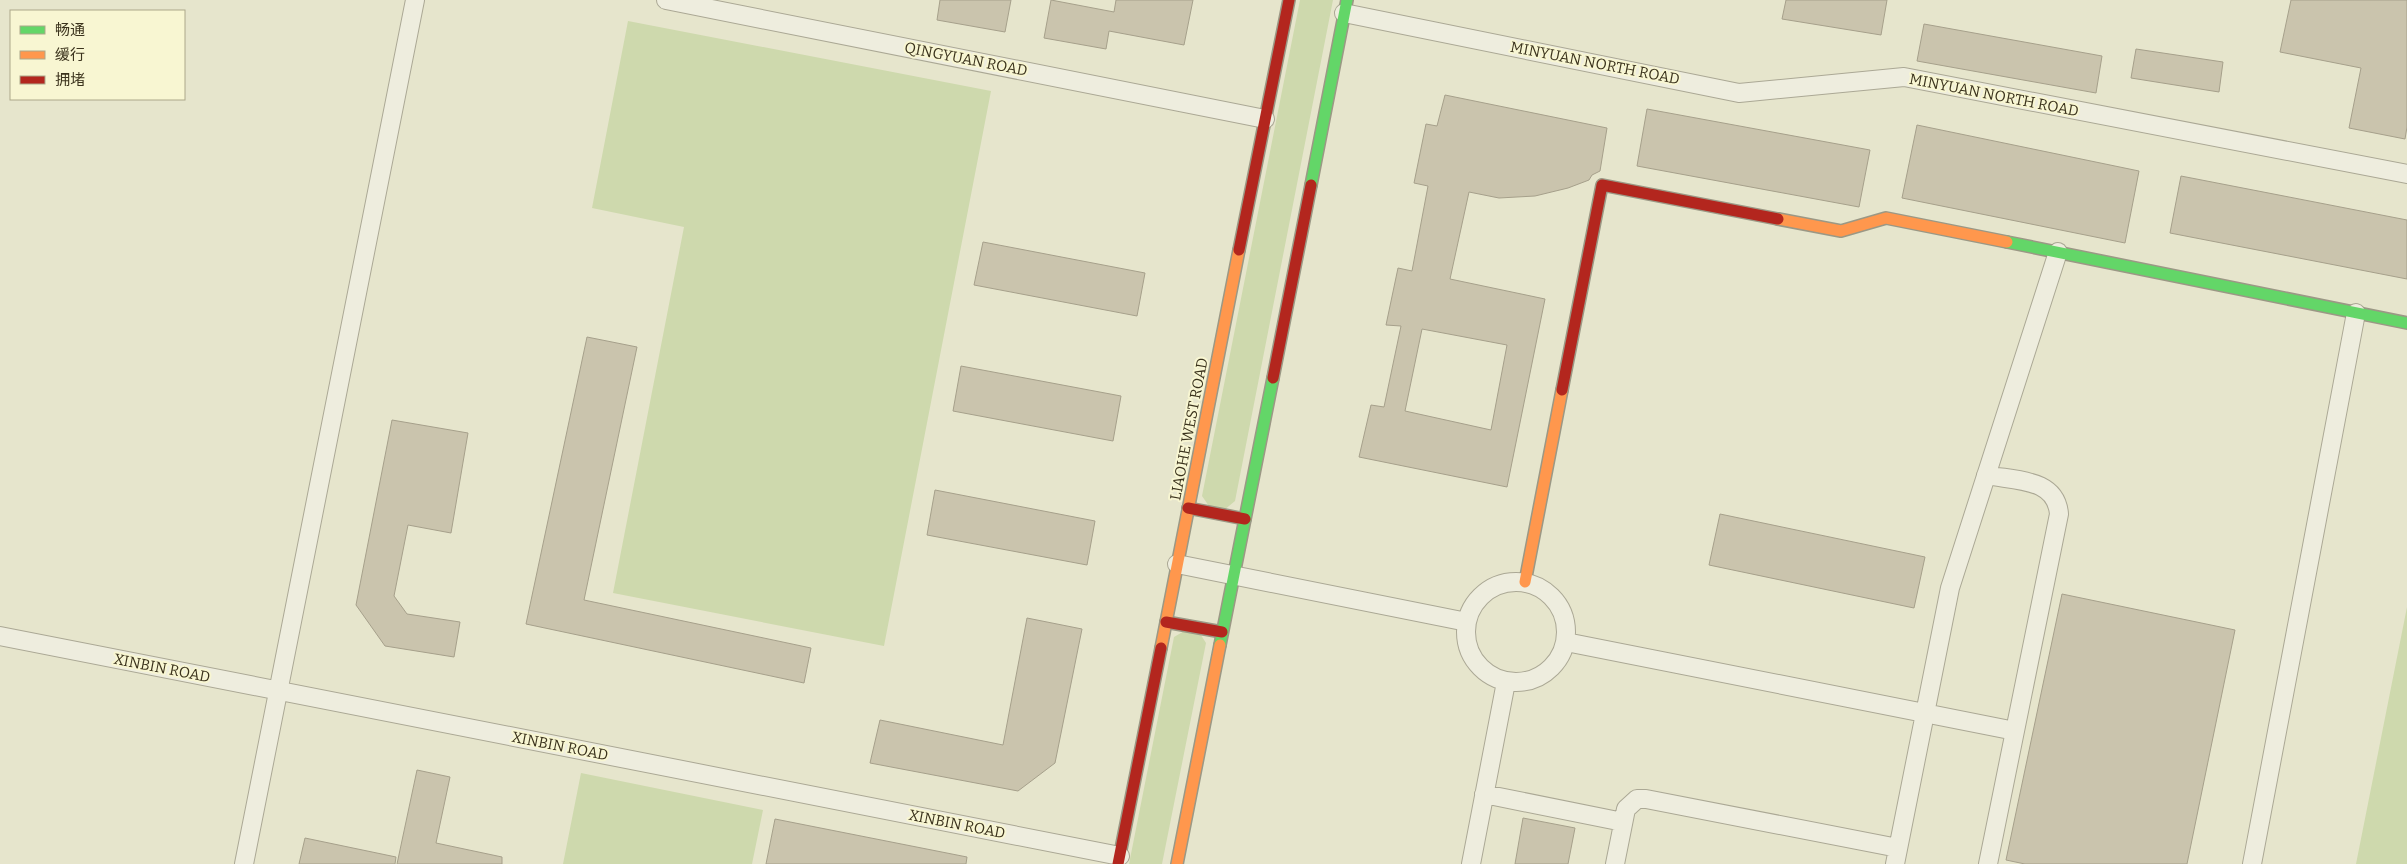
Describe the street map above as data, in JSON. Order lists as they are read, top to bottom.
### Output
{
  "streets": {
    "street": [
      "QINGYUAN ROAD",
      "MINYUAN NORTH ROAD",
      "LIAOHE WEST ROAD",
      "XINBIN ROAD"
    ]
  },
  "crossings": [
    ["QINGYUAN ROAD", "LIAOHE WEST ROAD"],
    ["LIAOHE WEST ROAD", "XINBIN ROAD"]
  ],
  "legend": ["畅通", "缓行", "拥堵"]
}
